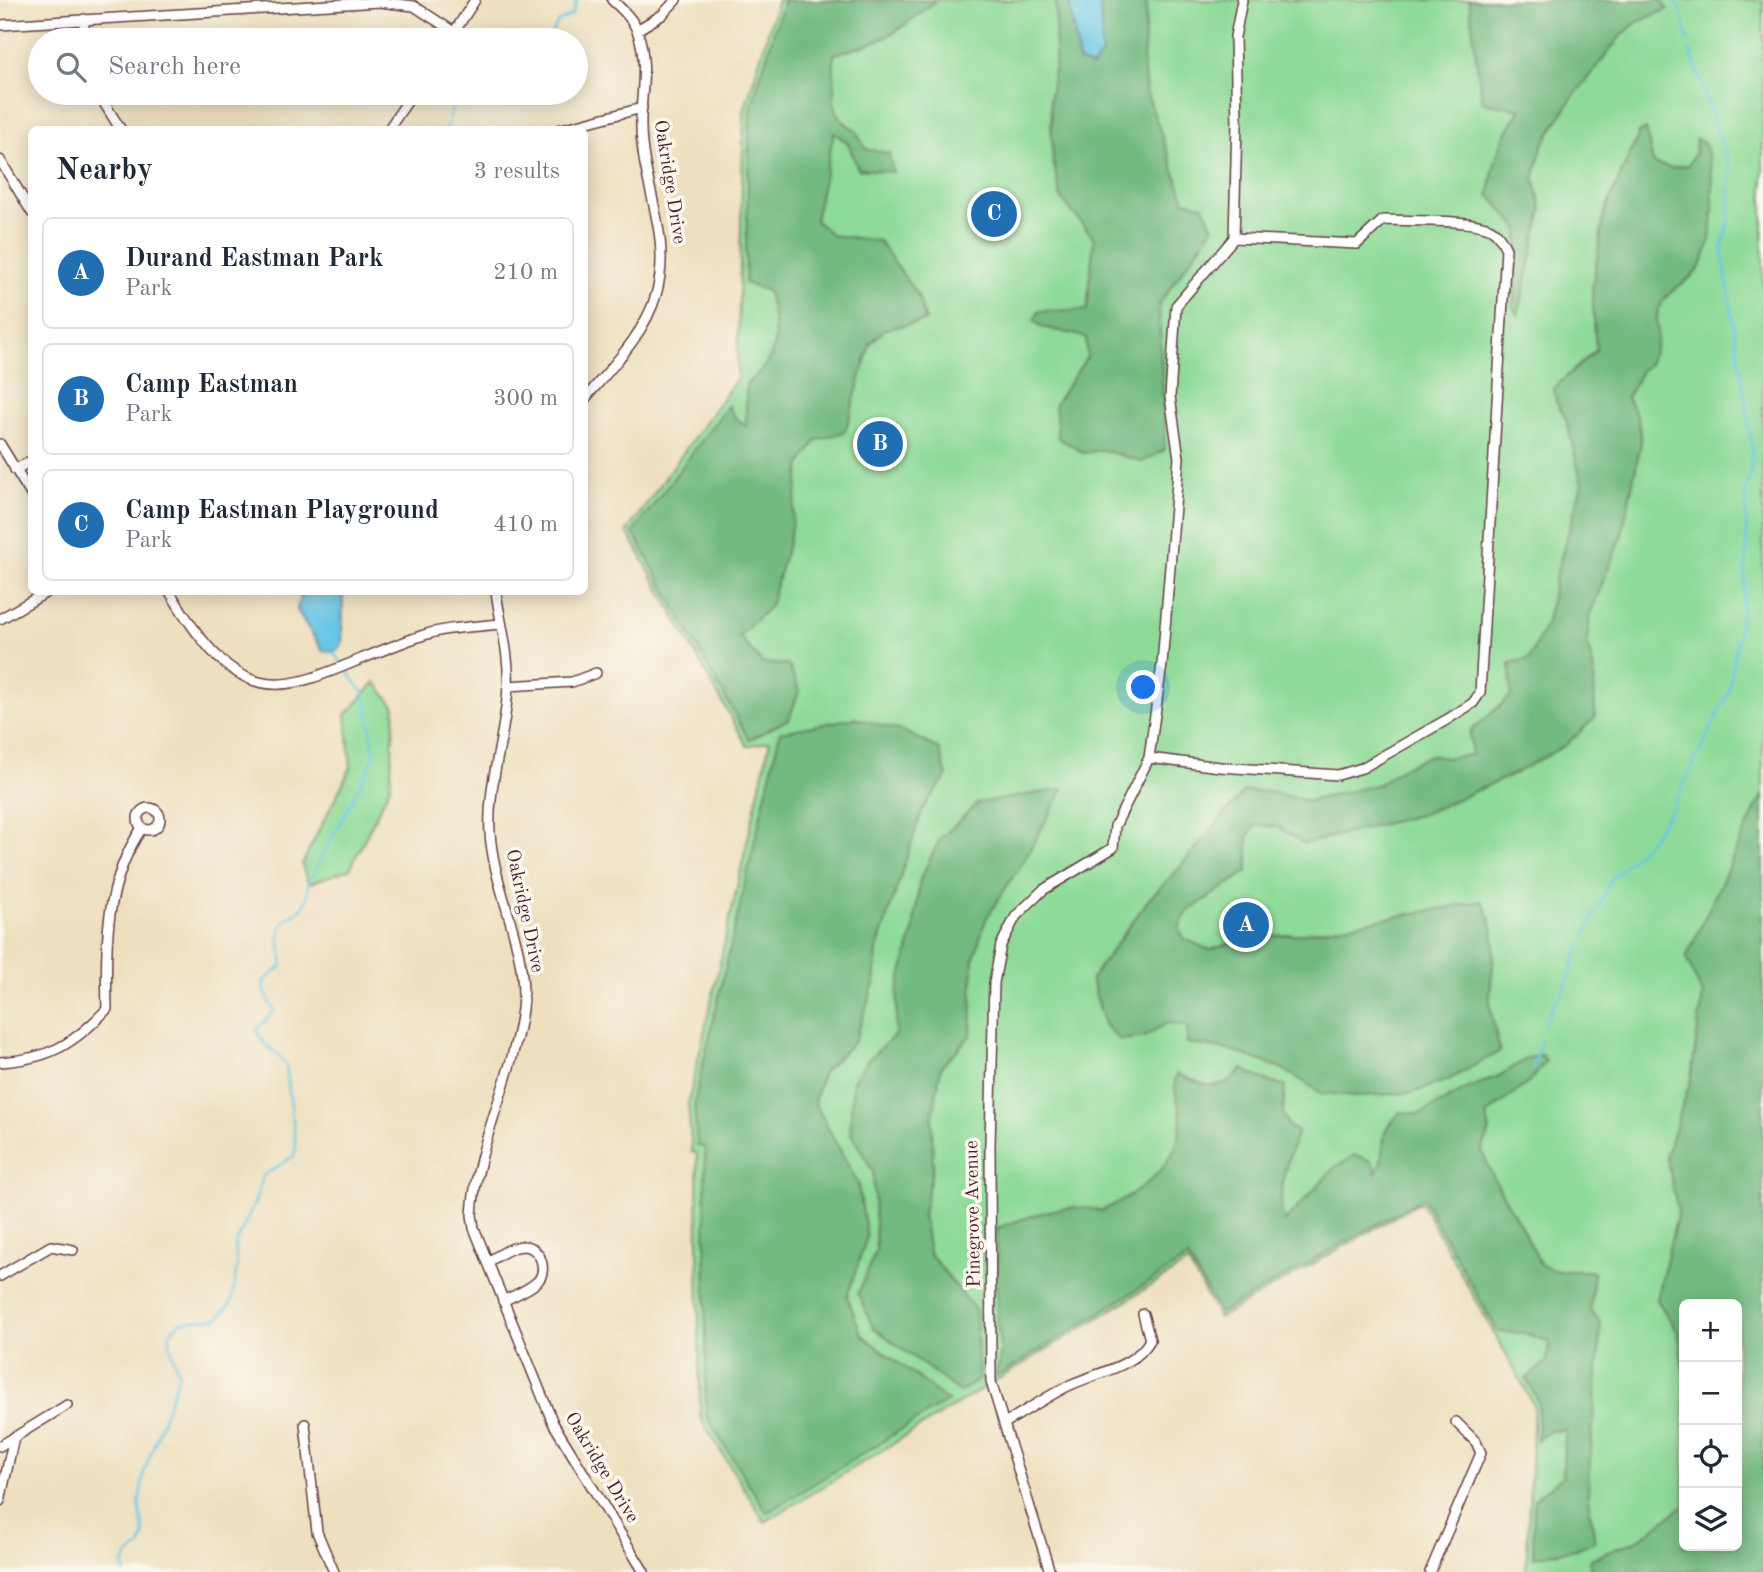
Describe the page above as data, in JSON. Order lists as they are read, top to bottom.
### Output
{
  "streets": {
    "street": ["Oakridge Drive", "Pinegrove Avenue"]
  },
  "page": {
    "search": "Search here",
    "heading": ["Nearby", "3 results"],
    "pins": ["C", "B", "A"],
    "list": [
      {
        "mark": "A",
        "name": "Durand Eastman Park",
        "note": "Park",
        "value": "210 m"
      },
      {
        "mark": "B",
        "name": "Camp Eastman",
        "note": "Park",
        "value": "300 m"
      },
      {
        "mark": "C",
        "name": "Camp Eastman Playground",
        "note": "Park",
        "value": "410 m"
      }
    ],
    "map_buttons": ["+", "−"]
  }
}
